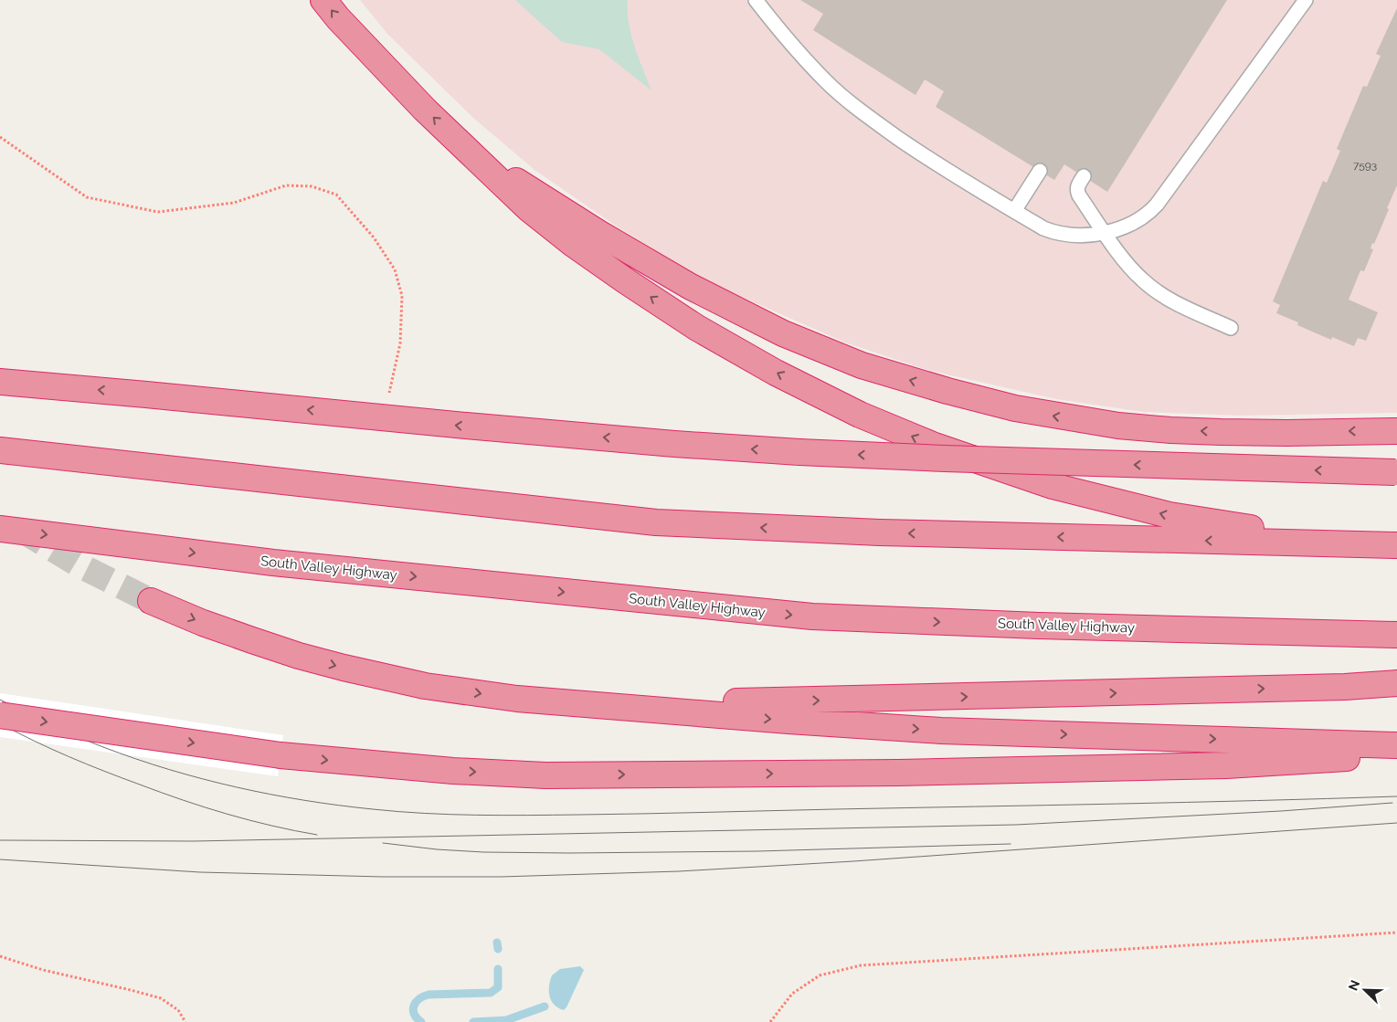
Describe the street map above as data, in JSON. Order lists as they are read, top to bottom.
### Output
{
  "streets": {
    "highway": ["South Valley Highway"]
  },
  "house_numbers": ["7593"],
  "north": "top left"
}
